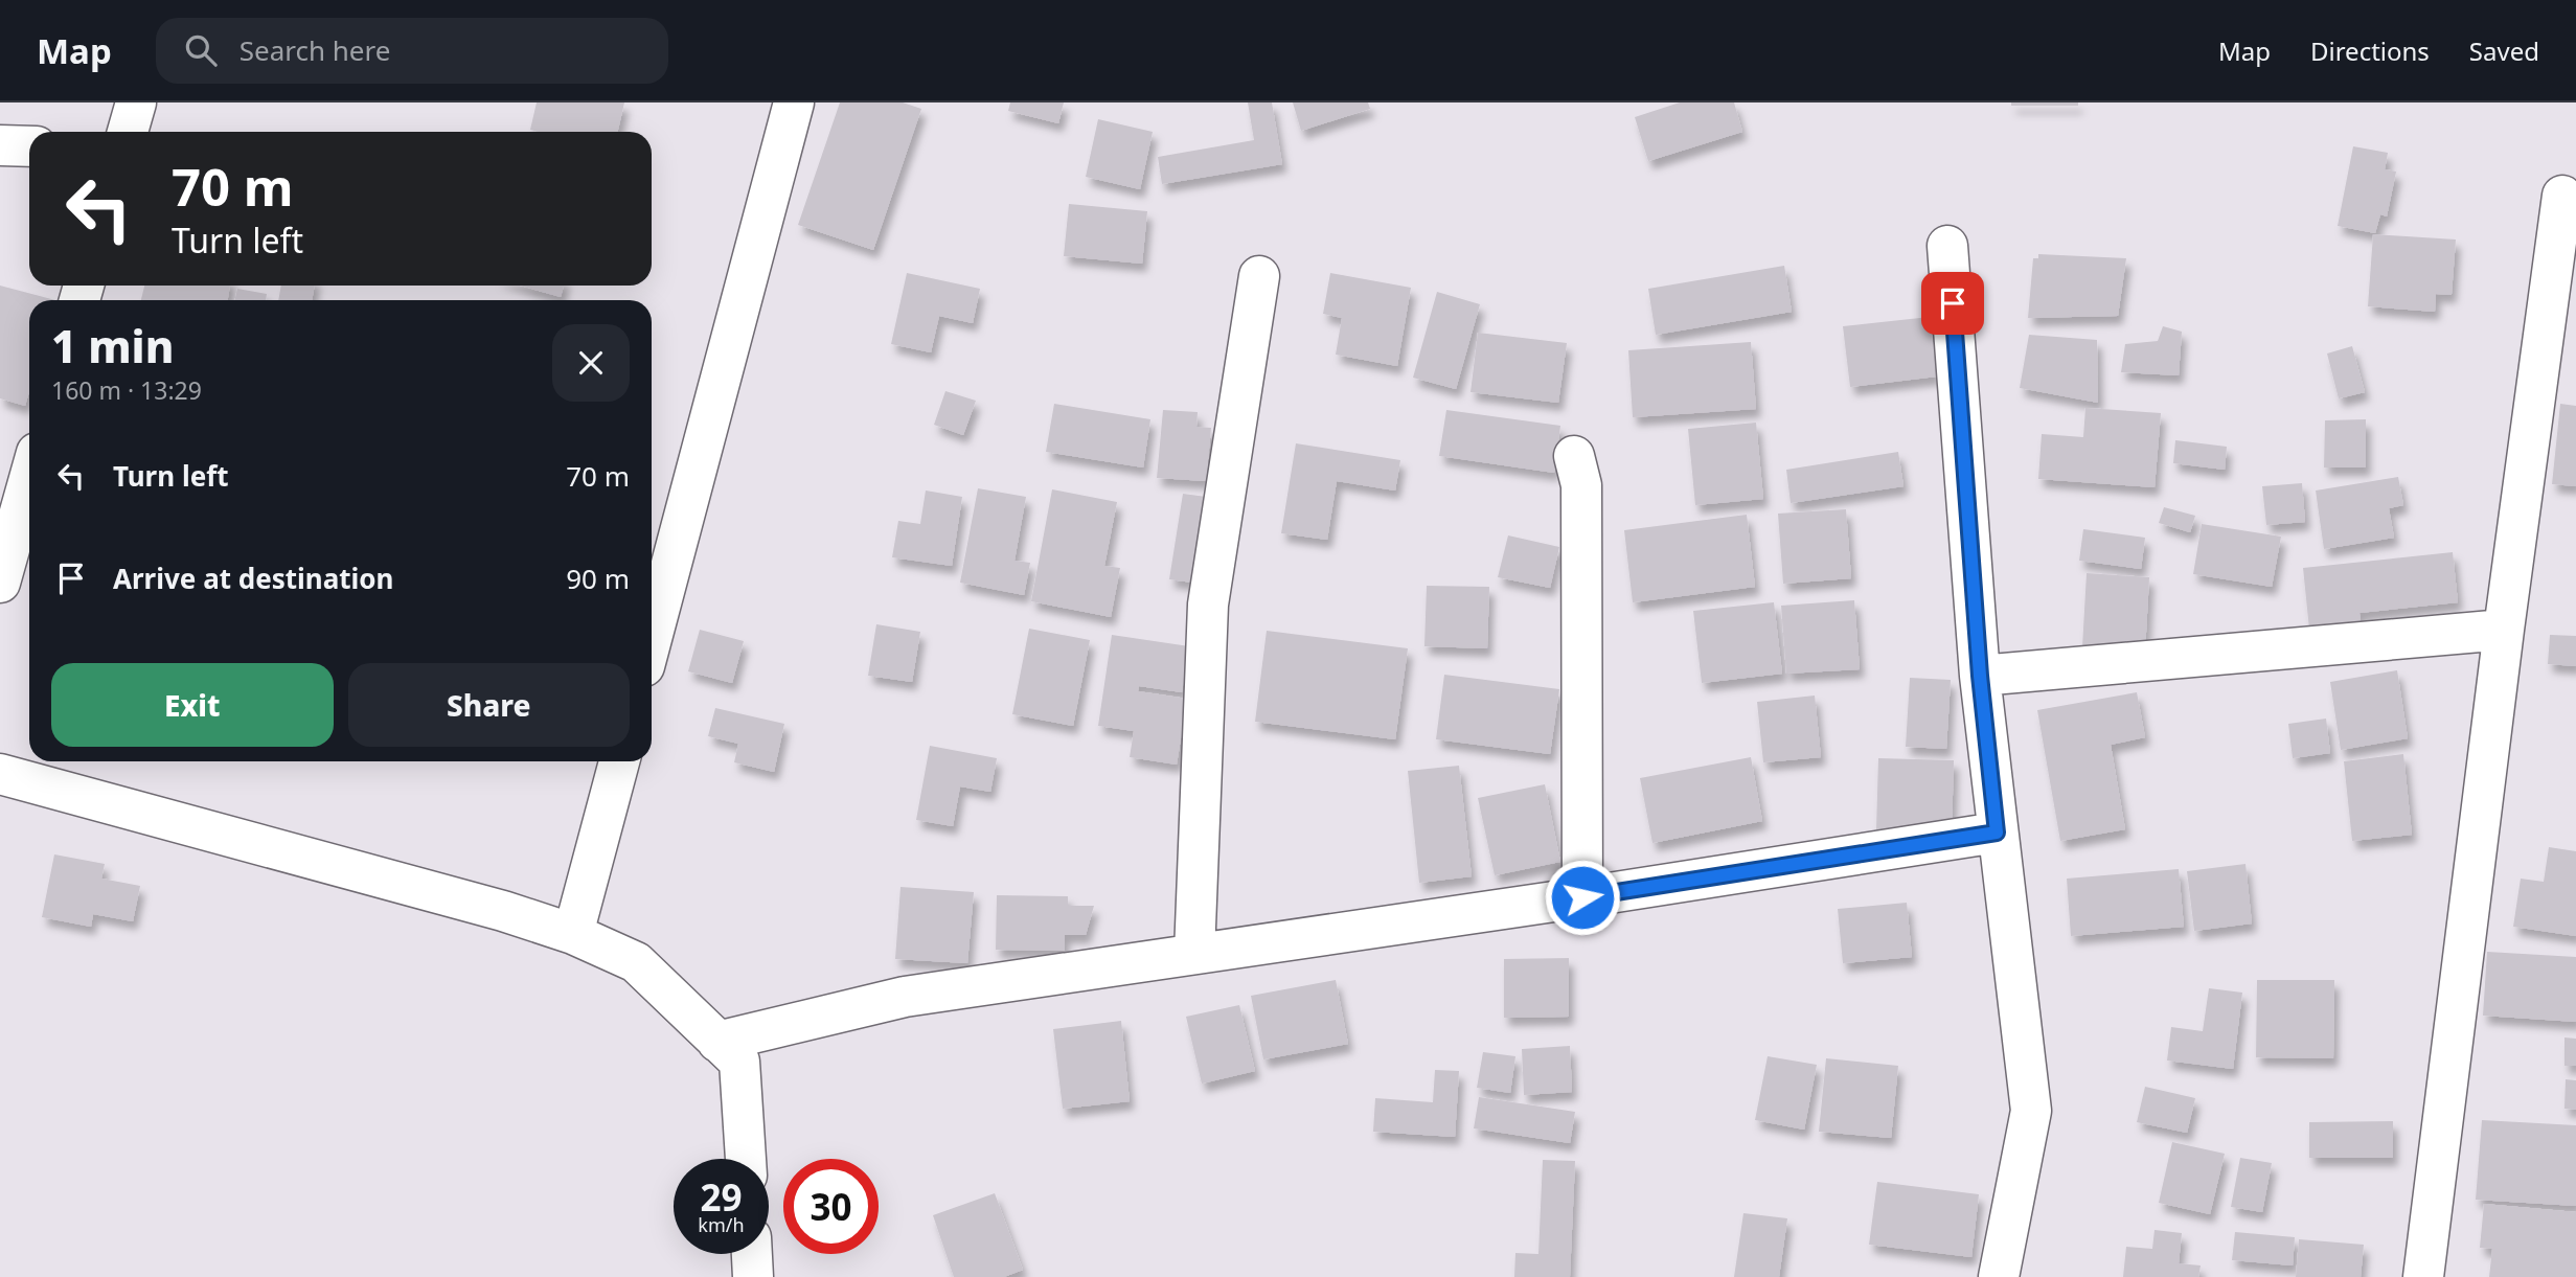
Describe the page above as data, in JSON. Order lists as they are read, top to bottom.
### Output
{
  "page": {
    "header": "Map",
    "search": "Search here",
    "nav": ["Map", "Directions", "Saved"],
    "turn": ["70 m", "Turn left"],
    "heading": ["1 min", "160 m · 13:29"],
    "list": [
      {
        "name": "Turn left",
        "value": "70 m"
      },
      {
        "name": "Arrive at destination",
        "value": "90 m"
      }
    ],
    "buttons": ["Exit", "Share"],
    "speed": "29 km/h",
    "limit": "30"
  }
}
